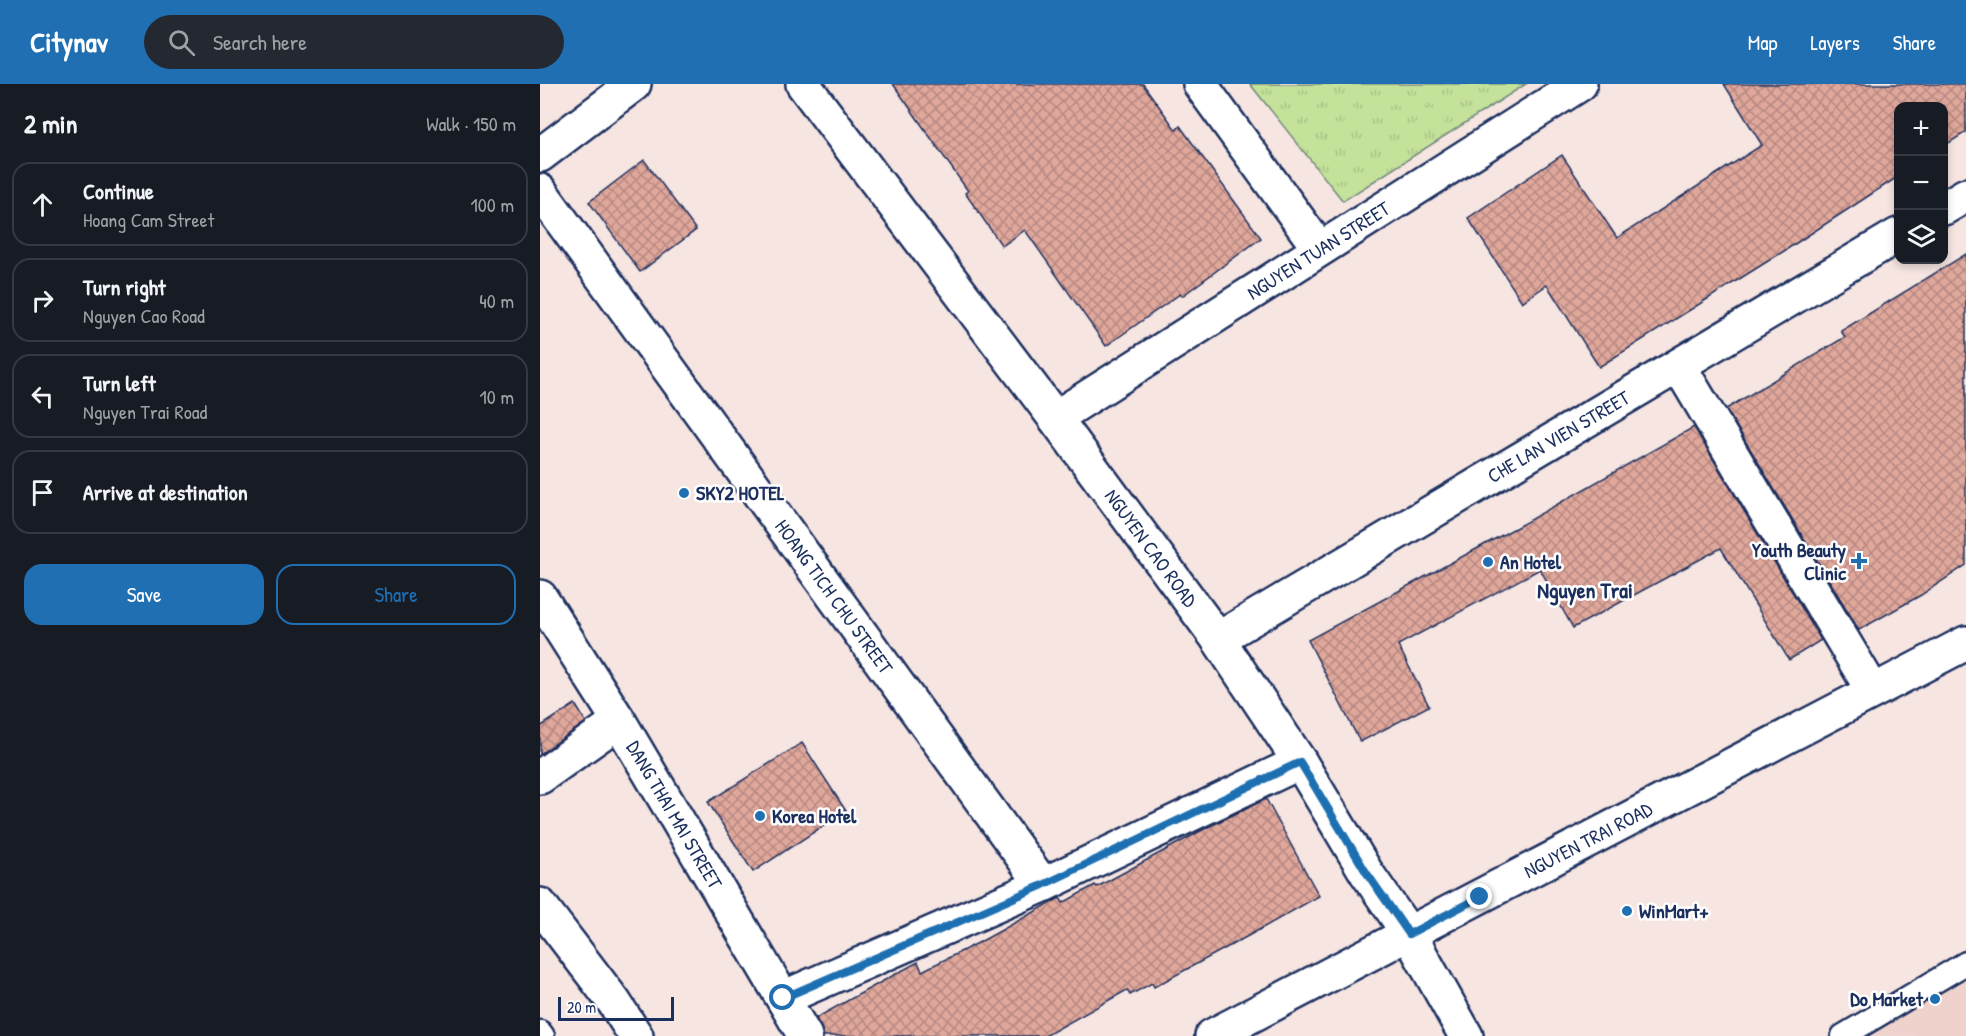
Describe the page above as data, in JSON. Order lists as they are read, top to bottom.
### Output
{
  "streets": {
    "street": [
      "NGUYEN TUAN STREET",
      "CHE LAN VIEN STREET",
      "NGUYEN CAO ROAD",
      "HOANG TICH CHU STREET",
      "DANG THAI MAI STREET",
      "NGUYEN TRAI ROAD"
    ]
  },
  "crossings": [
    ["NGUYEN TUAN STREET", "NGUYEN CAO ROAD"],
    ["CHE LAN VIEN STREET", "NGUYEN CAO ROAD"],
    ["NGUYEN CAO ROAD", "NGUYEN TRAI ROAD"]
  ],
  "districts": ["Nguyen Trai"],
  "places": {
    "other": [
      "SKY2 HOTEL",
      "An Hotel",
      "Korea Hotel",
      "WinMart+",
      "Do Market"
    ],
    "health": ["Youth Beauty Clinic"]
  },
  "scale_bar": "20 m",
  "page": {
    "header": "Citynav",
    "search": "Search here",
    "nav": ["Map", "Layers", "Share"],
    "heading": ["2 min", "Walk · 150 m"],
    "map_buttons": ["+", "−"],
    "list": [
      ["Continue", "Hoang Cam Street", "100 m"],
      ["Turn right", "Nguyen Cao Road", "40 m"],
      ["Turn left", "Nguyen Trai Road", "10 m"],
      "Arrive at destination"
    ],
    "buttons": ["Save", "Share"],
    "scale": "20 m"
  }
}
